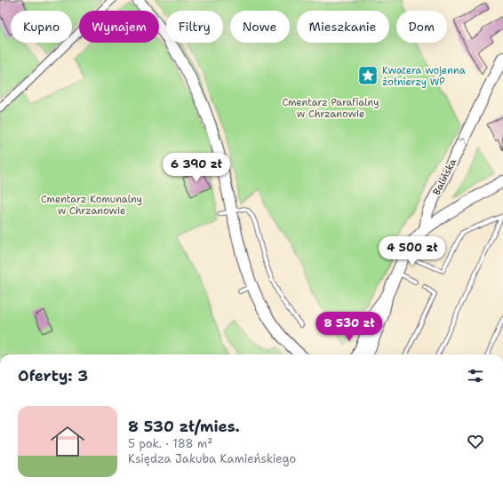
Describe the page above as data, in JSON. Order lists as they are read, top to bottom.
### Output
{
  "streets": {
    "main road": ["Balińska"]
  },
  "one_way": ["Balińska"],
  "parks": ["Cmentarz Parafialny w Chrzanowie", "Cmentarz Komunalny w Chrzanowie"],
  "places": {
    "place": ["Kwatera wojenna żołnierzy WP"]
  },
  "page": {
    "chip": [
      "Kupno",
      "Wynajem",
      "Filtry",
      "Nowe",
      "Mieszkanie",
      "Dom"
    ],
    "price": ["6 390 zł", "4 500 zł", "8 530 zł"],
    "heading": "Oferty: 3",
    "list": [
      {
        "name": "8 530 zł/mies.",
        "note": "5 pok. · 188 m² · Księdza Jakuba Kamieńskiego"
      }
    ]
  }
}
